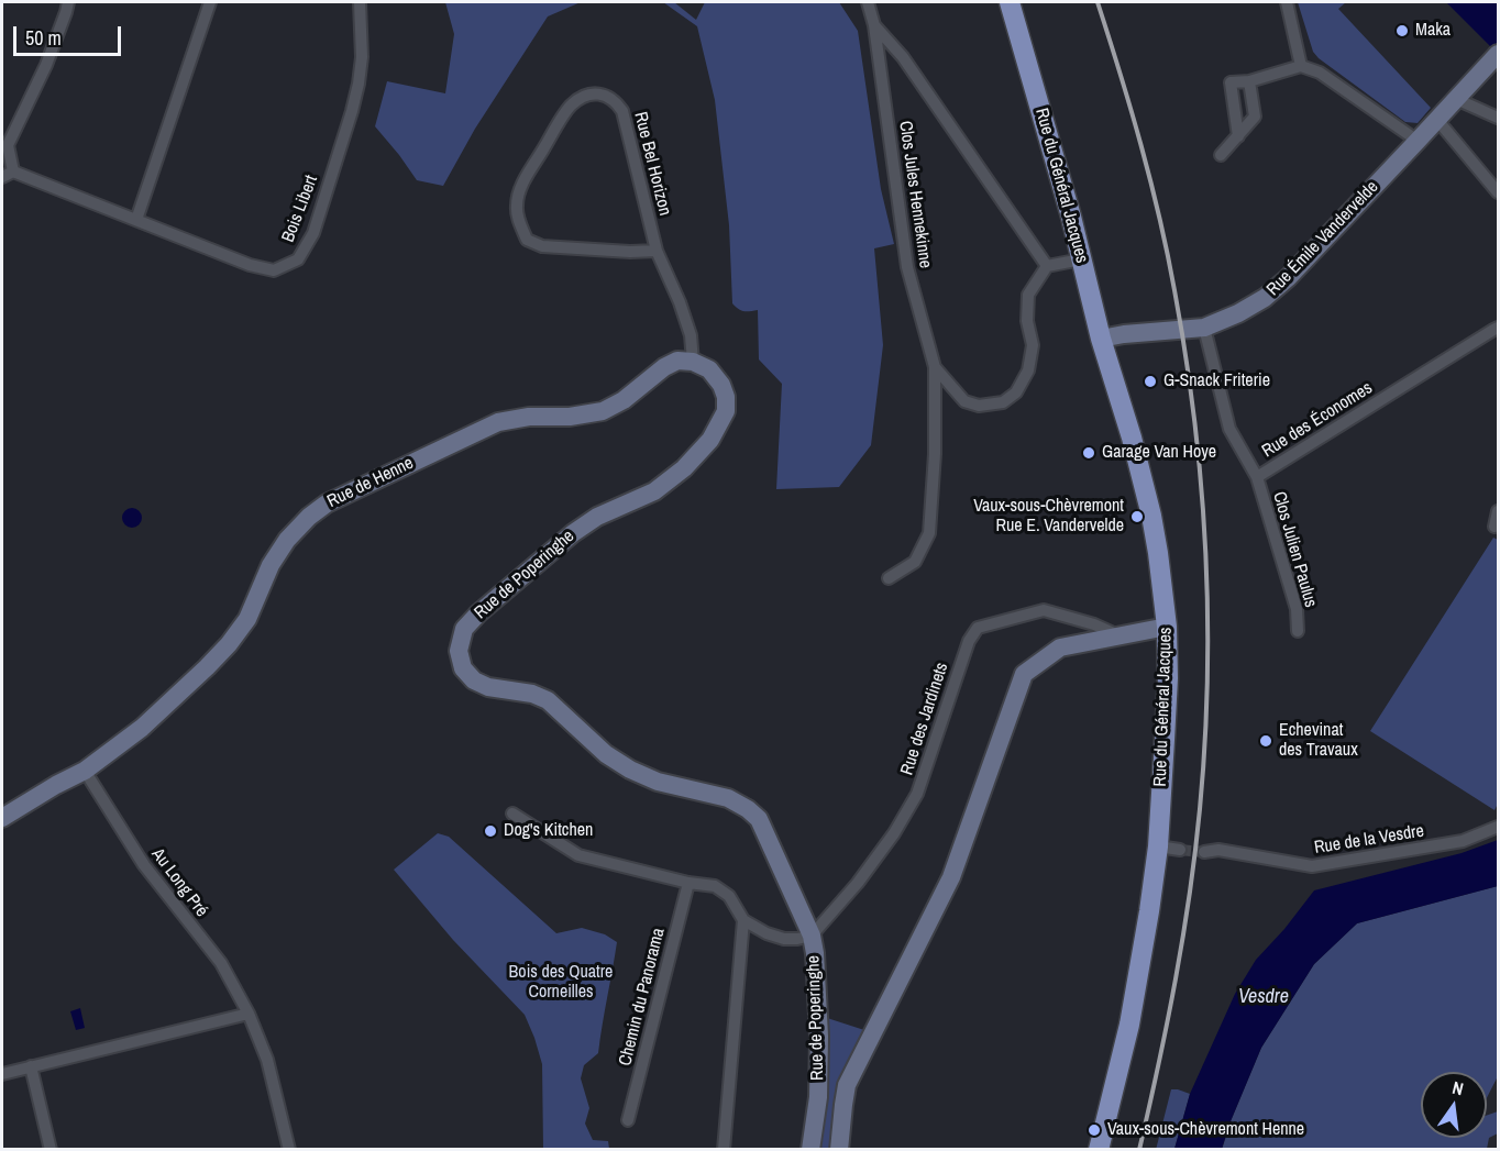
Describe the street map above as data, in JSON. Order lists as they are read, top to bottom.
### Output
{
  "streets": {
    "main road": ["Rue du Général Jacques"],
    "street": [
      "Rue Bel Horizon",
      "Clos Jules Hennekinne",
      "Bois Libert",
      "Rue Émile Vandervelde",
      "Rue des Économes",
      "Rue de Henne",
      "Clos Julien Paulus",
      "Rue de Poperinghe",
      "Rue des Jardinets",
      "Rue de la Vesdre",
      "Au Long Pré",
      "Chemin du Panorama"
    ]
  },
  "crossings": [
    ["Rue Bel Horizon", "Rue de Henne"],
    ["Rue Bel Horizon", "Rue de Poperinghe"],
    ["Rue du Général Jacques", "Rue Émile Vandervelde"],
    ["Rue du Général Jacques", "Rue de Poperinghe"],
    ["Rue Émile Vandervelde", "Rue des Économes"],
    ["Rue des Économes", "Clos Julien Paulus"],
    ["Rue de Henne", "Rue de Poperinghe"],
    ["Rue de Henne", "Au Long Pré"],
    ["Rue de Poperinghe", "Rue des Jardinets"]
  ],
  "water": ["Vesdre"],
  "parks": ["Bois des Quatre Corneilles"],
  "places": [
    "Maka",
    "G-Snack Friterie",
    "Garage Van Hoye",
    "Vaux-sous-Chèvremont Rue E. Vandervelde",
    "Echevinat des Travaux",
    "Dog's Kitchen",
    "Vaux-sous-Chèvremont Henne"
  ],
  "scale_bar": "50 m",
  "north": "top"
}
